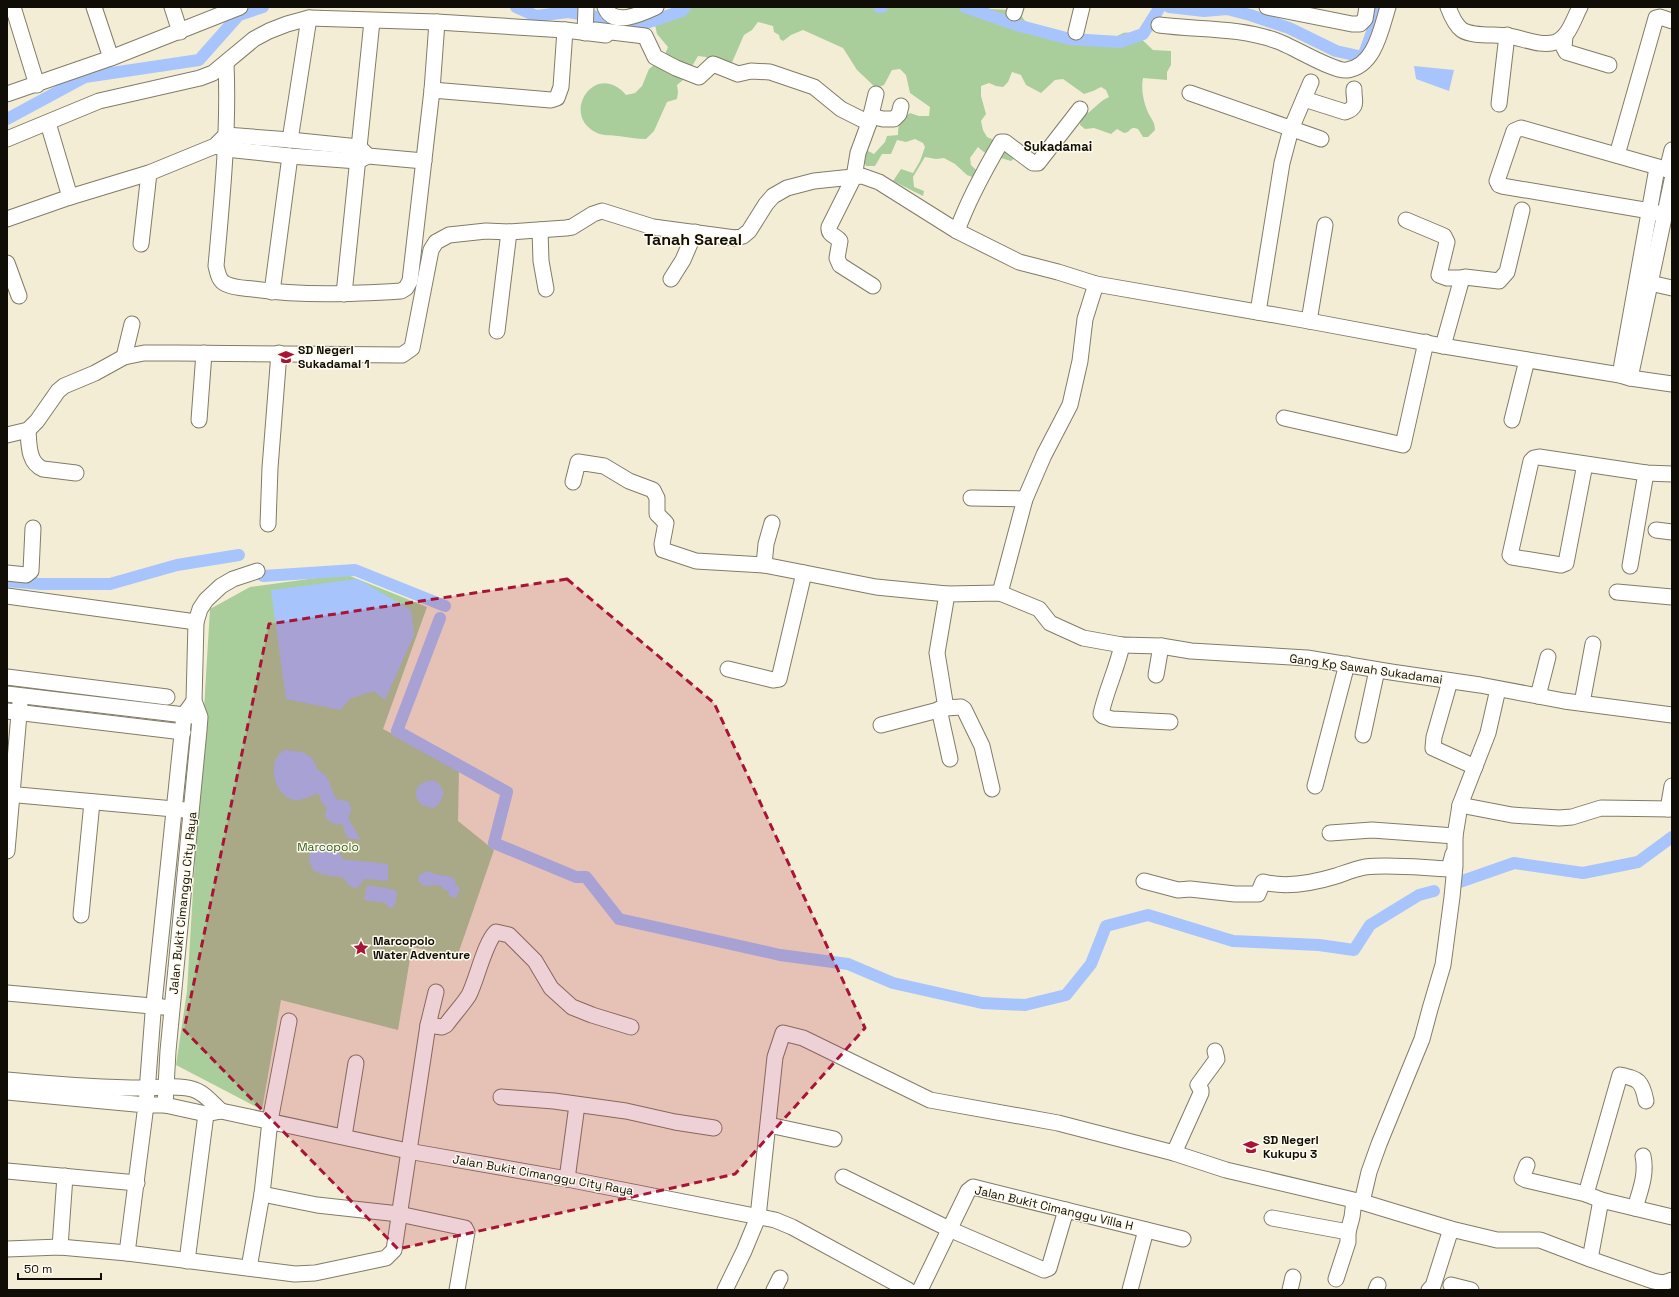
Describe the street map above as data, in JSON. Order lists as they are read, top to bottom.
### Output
{
  "streets": {
    "street": ["Gang Kp Sawah Sukadamai", "Jalan Bukit Cimanggu City Raya", "Jalan Bukit Cimanggu Villa H"]
  },
  "districts": ["Sukadamai", "Tanah Sareal"],
  "parks": ["Marcopolo"],
  "places": {
    "school or university": ["SD Negeri Sukadamai 1", "SD Negeri Kukupu 3"],
    "place": ["Marcopolo Water Adventure"]
  },
  "scale_bar": "50 m"
}
